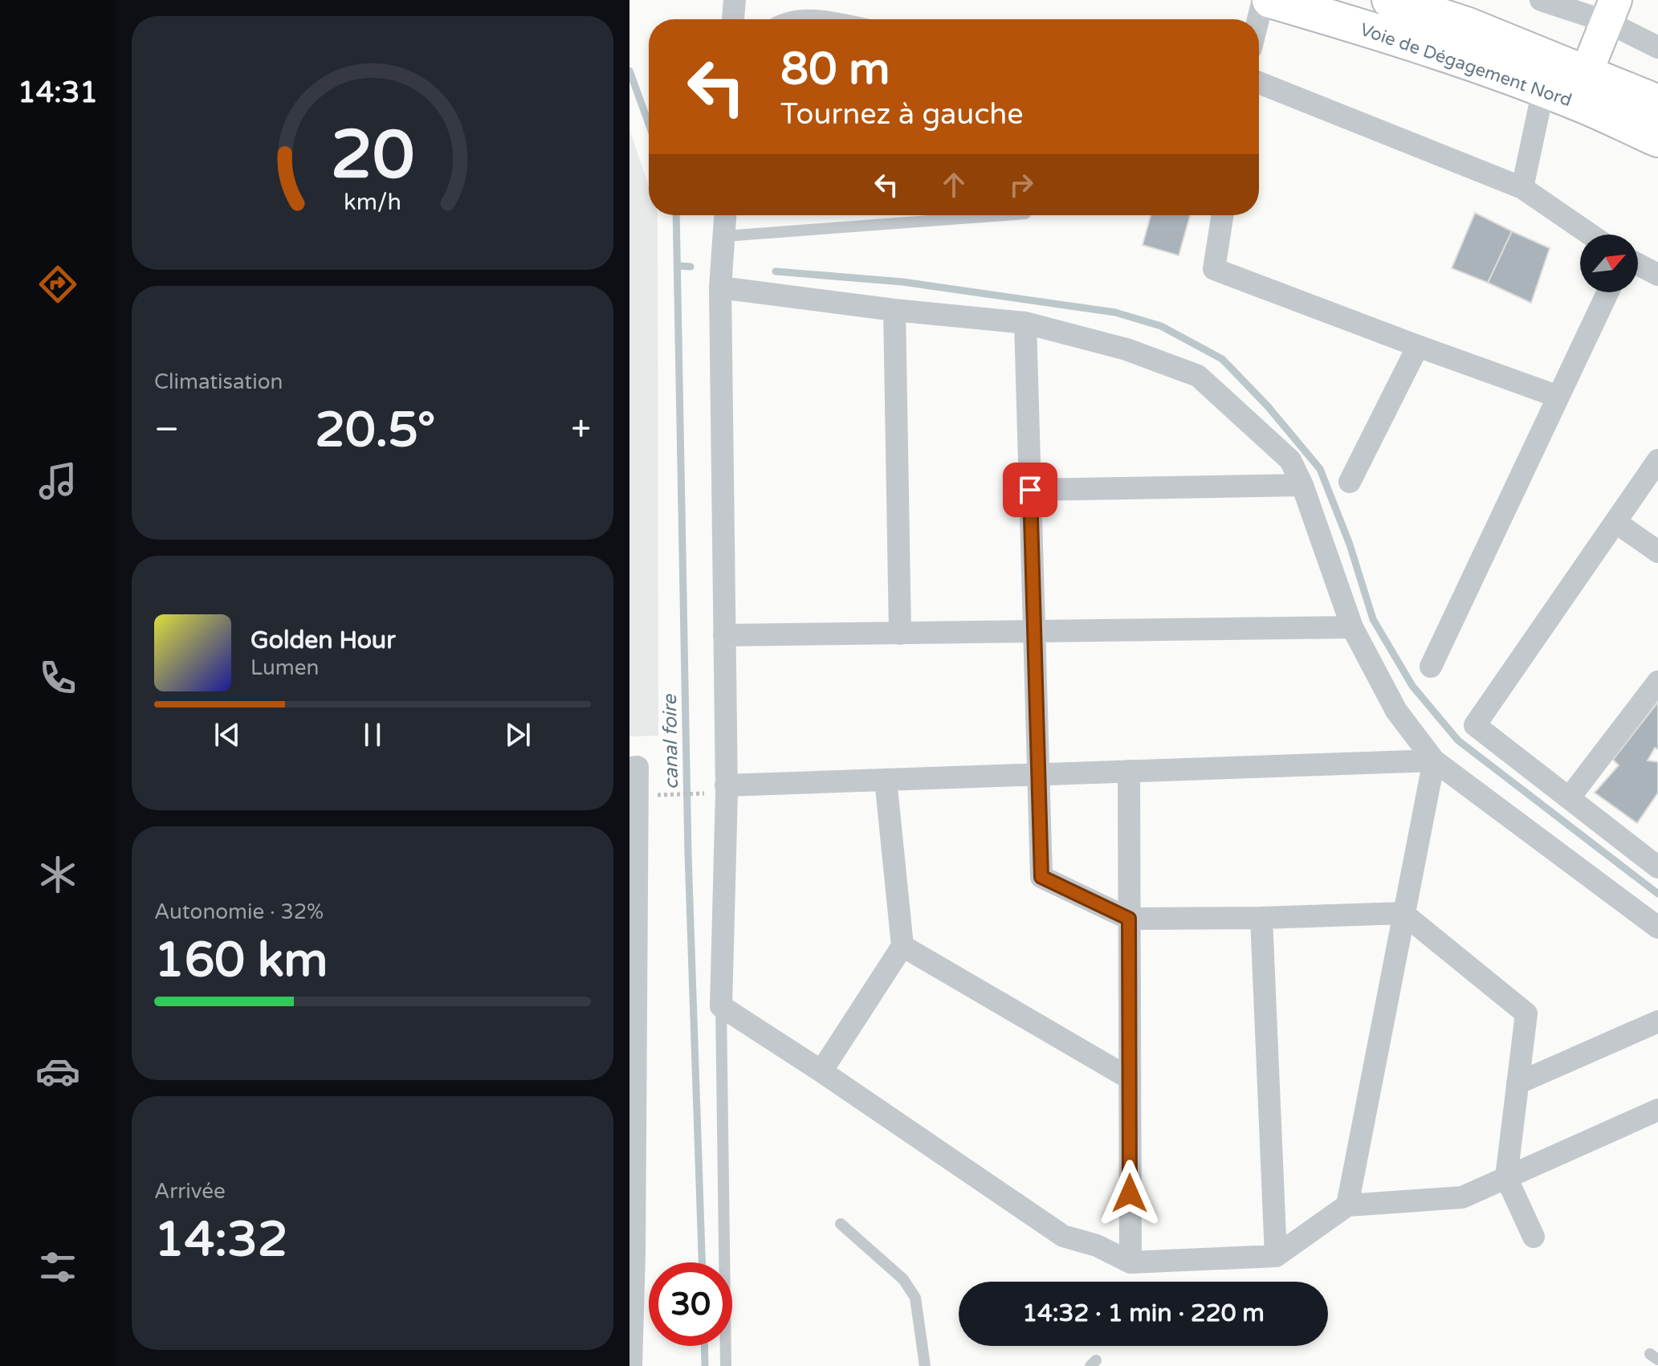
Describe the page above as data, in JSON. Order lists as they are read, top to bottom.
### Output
{
  "streets": {
    "highway": ["Voie de Dégagement Nord"]
  },
  "water": ["canal foire"],
  "north": "top right",
  "page": {
    "tabs": "14:31",
    "turn": ["80 m", "Tournez à gauche"],
    "tile": [
      "Climatisation",
      ["Autonomie · 32%", "160 km"],
      ["Arrivée", "14:32"]
    ],
    "heat": ["−", "20.5°", "+"],
    "song": ["Golden Hour", "Lumen"],
    "limit": "30",
    "trip": "14:32 · 1 min · 220 m",
    "gauge": ["20", "km/h"]
  }
}
